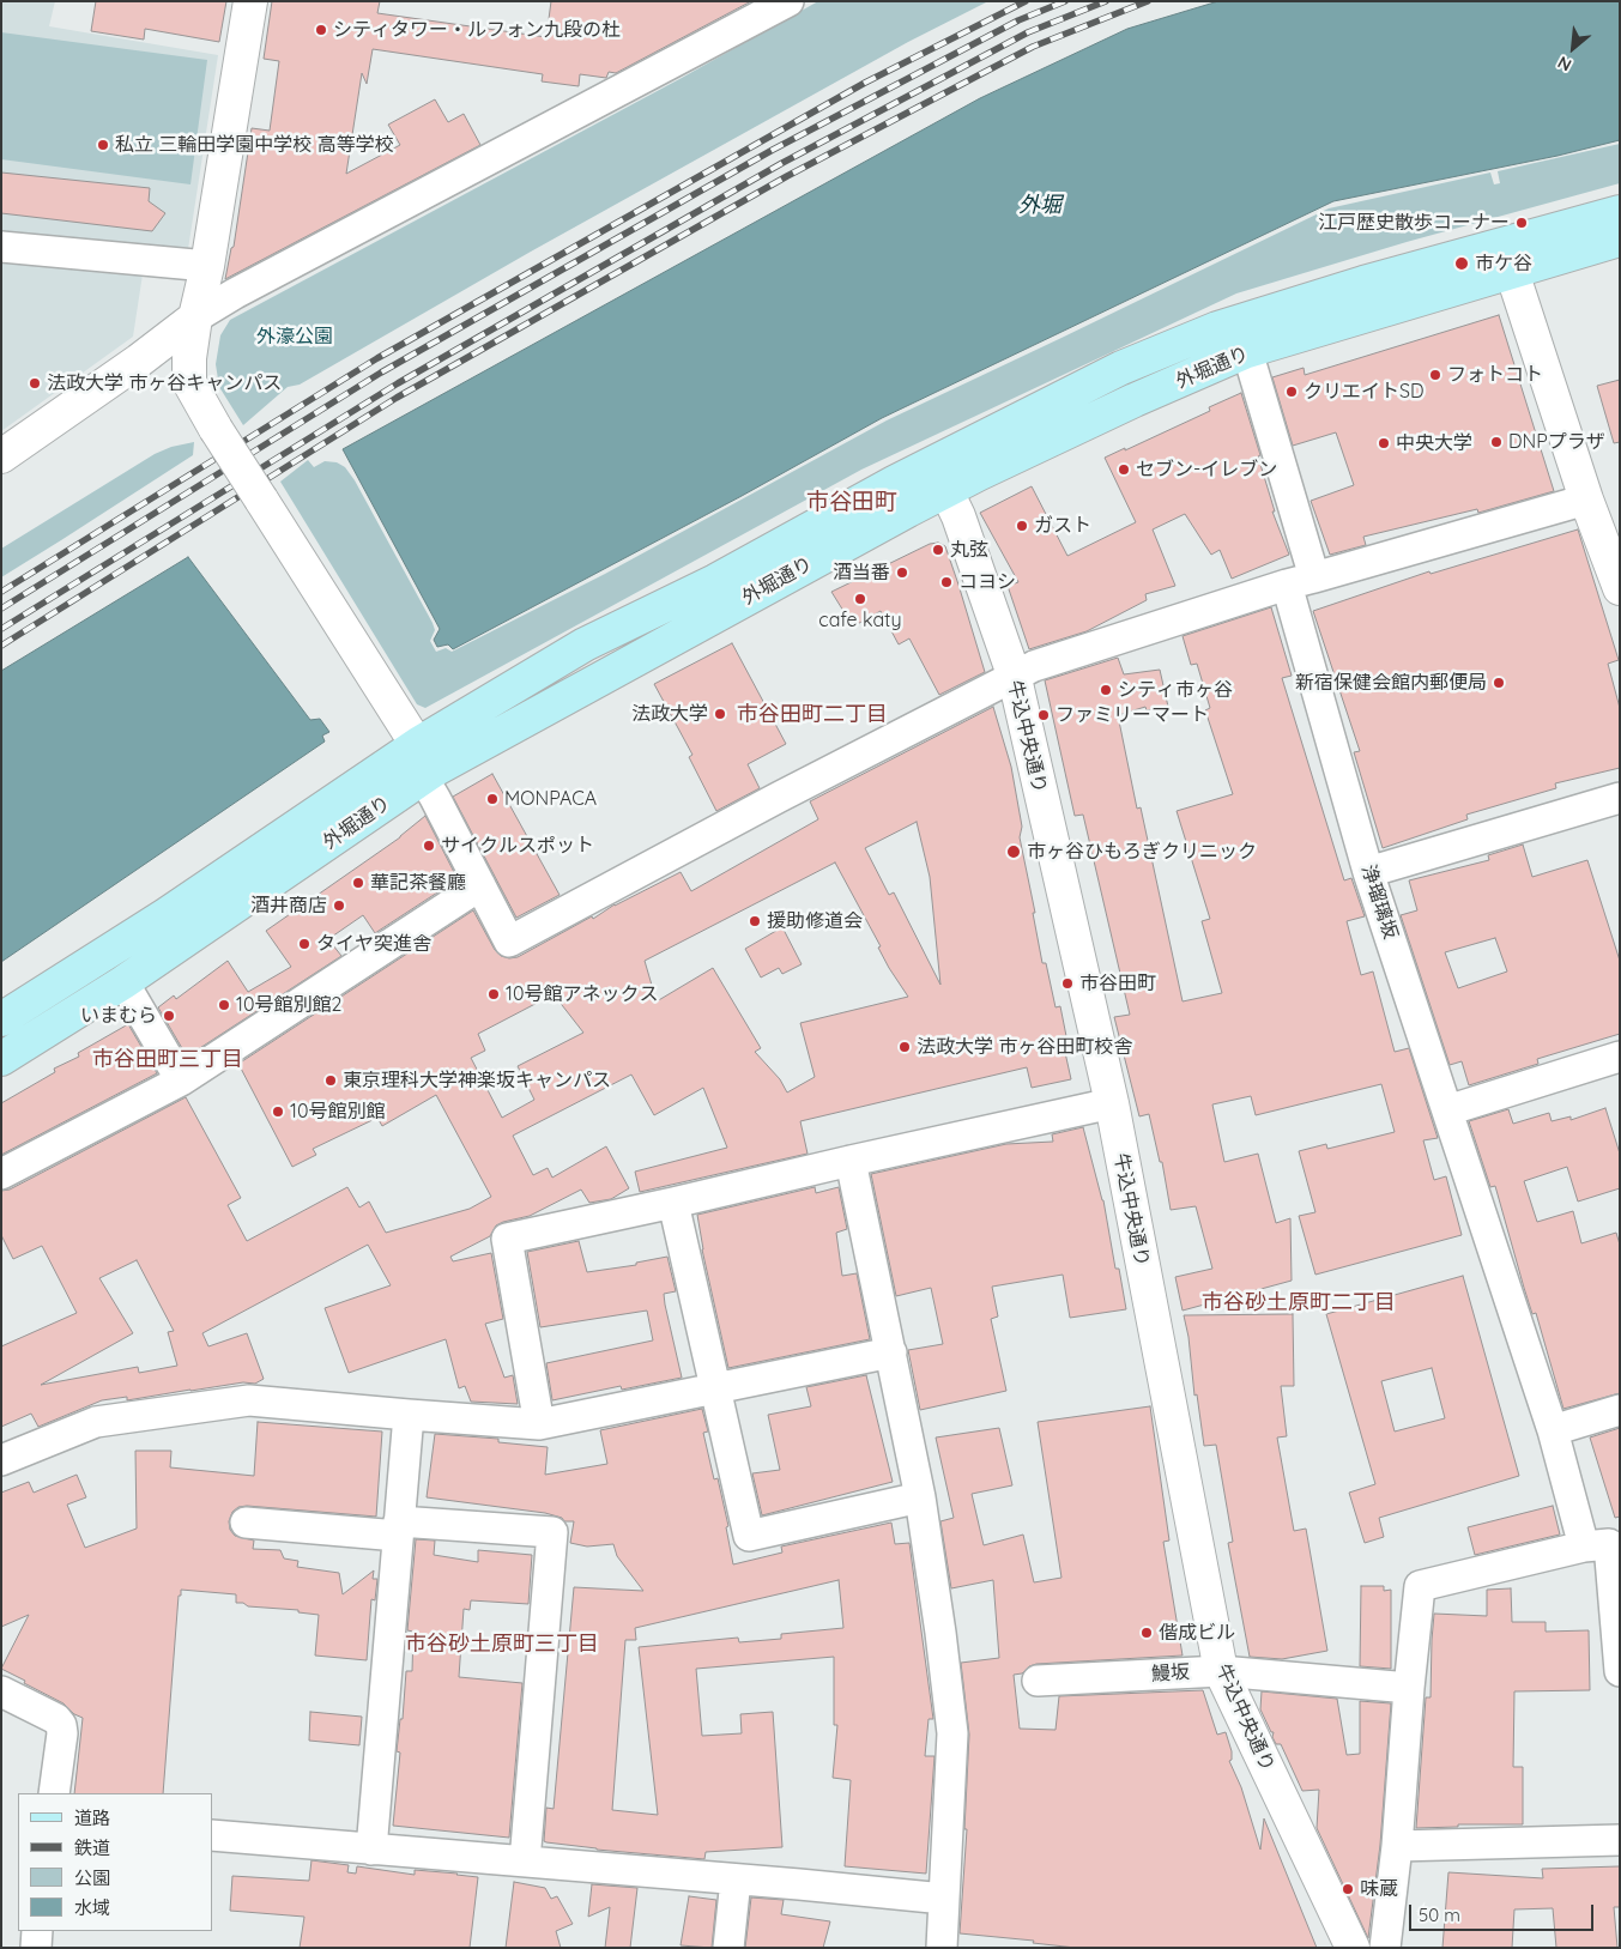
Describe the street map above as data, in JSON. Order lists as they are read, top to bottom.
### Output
{
  "streets": {
    "main road": ["外堀通り"],
    "street": ["牛込中央通り", "浄瑠璃坂", "鰻坂"]
  },
  "crossings": [
    ["外堀通り", "牛込中央通り"],
    ["外堀通り", "浄瑠璃坂"],
    ["牛込中央通り", "鰻坂"]
  ],
  "districts": [
    "市谷田町",
    "市谷田町二丁目",
    "市谷田町三丁目",
    "市谷砂土原町二丁目",
    "市谷砂土原町三丁目"
  ],
  "water": ["外堀"],
  "parks": ["外濠公園"],
  "places": [
    "シティタワー・ルフォン九段の杜",
    "私立 三輪田学園中学校 高等学校",
    "江戸歴史散歩コーナー",
    "市ケ谷",
    "フォトコト",
    "法政大学 市ヶ谷キャンパス",
    "クリエイトSD",
    "DNPプラザ",
    "中央大学",
    "セブン-イレブン",
    "ガスト",
    "丸弦",
    "酒当番",
    "コヨシ",
    "cafe katy",
    "新宿保健会館内郵便局",
    "シティ市ヶ谷",
    "法政大学",
    "ファミリーマート",
    "MONPACA",
    "サイクルスポット",
    "市ヶ谷ひもろぎクリニック",
    "華記茶餐廳",
    "酒井商店",
    "援助修道会",
    "タイヤ突進舎",
    "市谷田町",
    "10号館アネックス",
    "10号館別館2",
    "いまむら",
    "法政大学 市ヶ谷田町校舎",
    "東京理科大学神楽坂キャンパス",
    "10号館別館",
    "偕成ビル",
    "味蔵"
  ],
  "legend": [
    "道路",
    "鉄道",
    "公園",
    "水域"
  ],
  "scale_bar": "50 m",
  "north": "bottom left"
}
